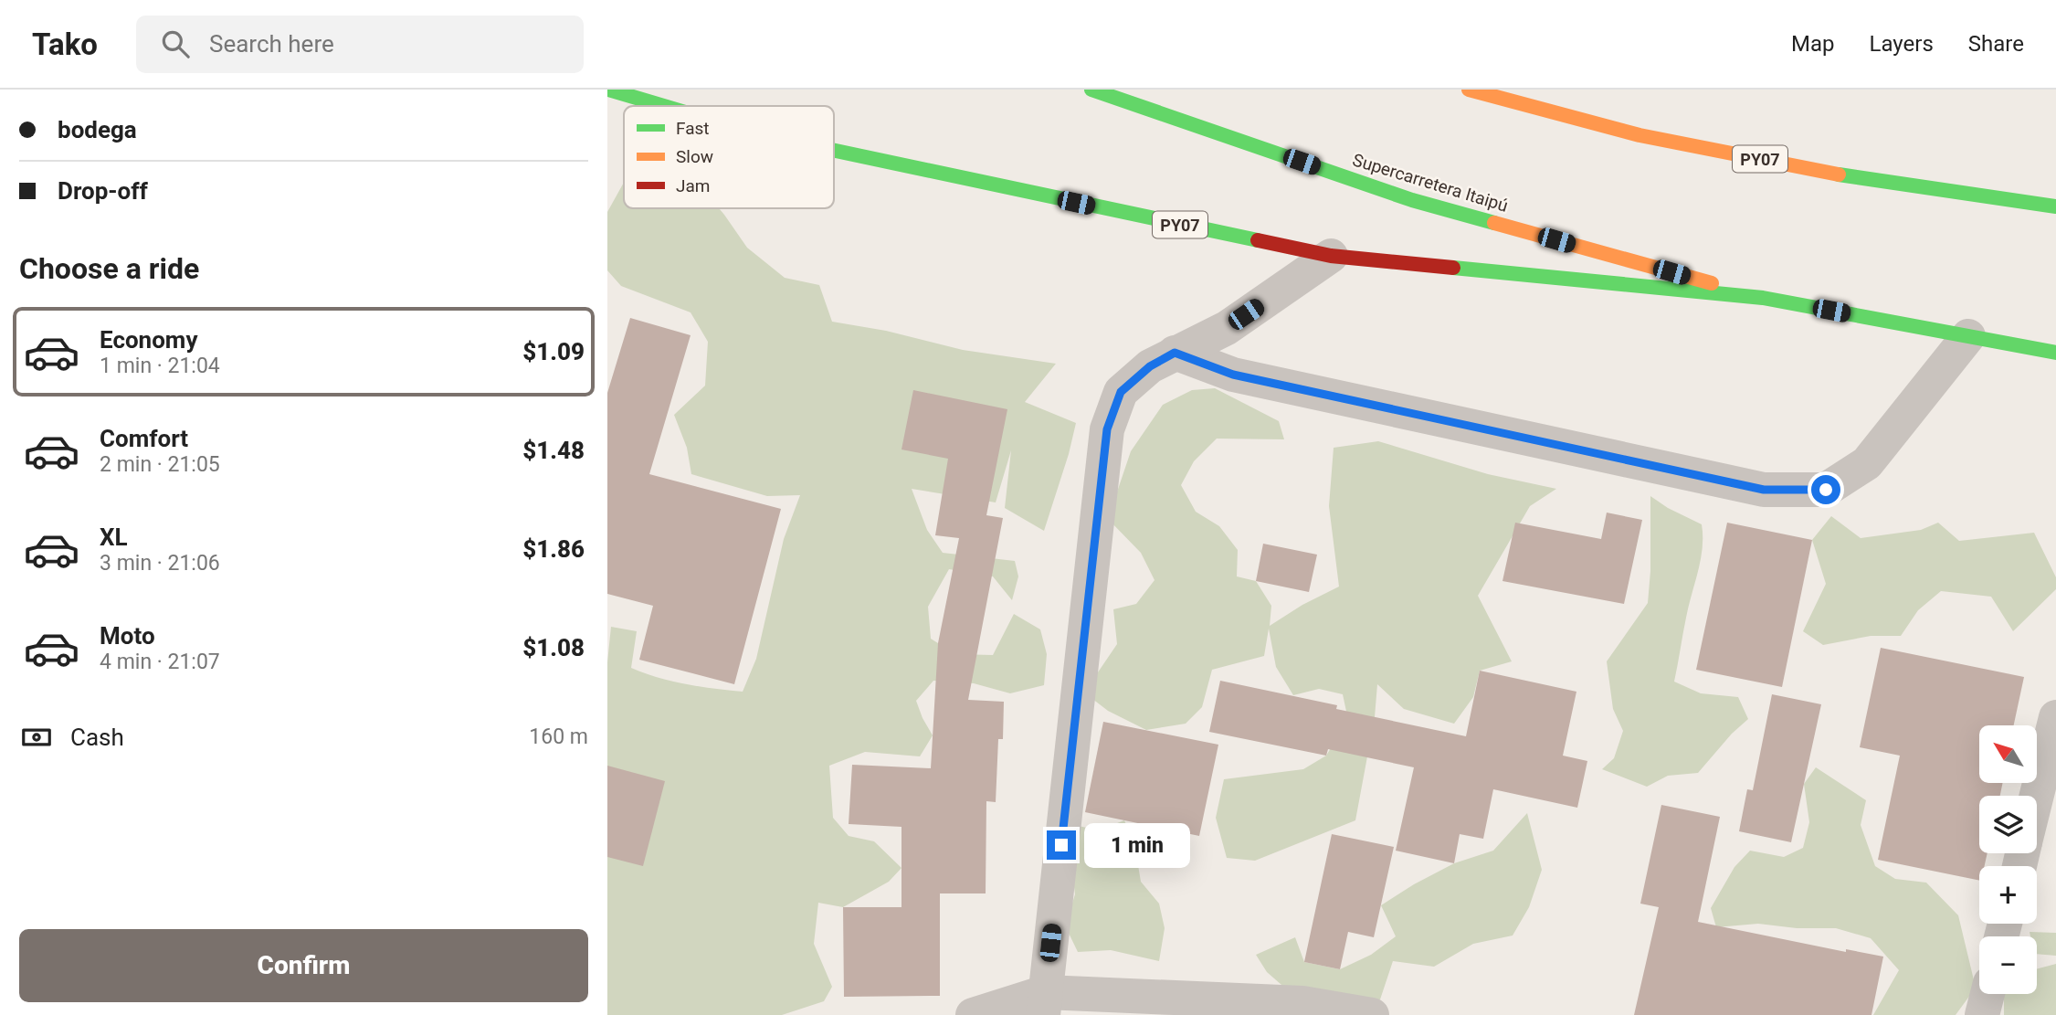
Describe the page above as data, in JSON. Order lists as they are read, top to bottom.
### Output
{
  "streets": {
    "main road": ["PY07", "Supercarretera Itaipú"]
  },
  "crossings": [
    ["PY07", "Supercarretera Itaipú"]
  ],
  "legend": ["Fast", "Slow", "Jam"],
  "north": "top left",
  "page": {
    "header": "Tako",
    "search": "Search here",
    "nav": ["Map", "Layers", "Share"],
    "banner": ["bodega", "Drop-off"],
    "heading": "Choose a ride",
    "list": [
      {
        "name": "Economy",
        "note": "1 min · 21:04",
        "value": "$1.09"
      },
      {
        "name": "Comfort",
        "note": "2 min · 21:05",
        "value": "$1.48"
      },
      {
        "name": "XL",
        "note": "3 min · 21:06",
        "value": "$1.86"
      },
      {
        "name": "Moto",
        "note": "4 min · 21:07",
        "value": "$1.08"
      }
    ],
    "pay": ["Cash", "160 m"],
    "map_buttons": ["+", "−"],
    "bubble": "1 min",
    "buttons": "Confirm"
  }
}
